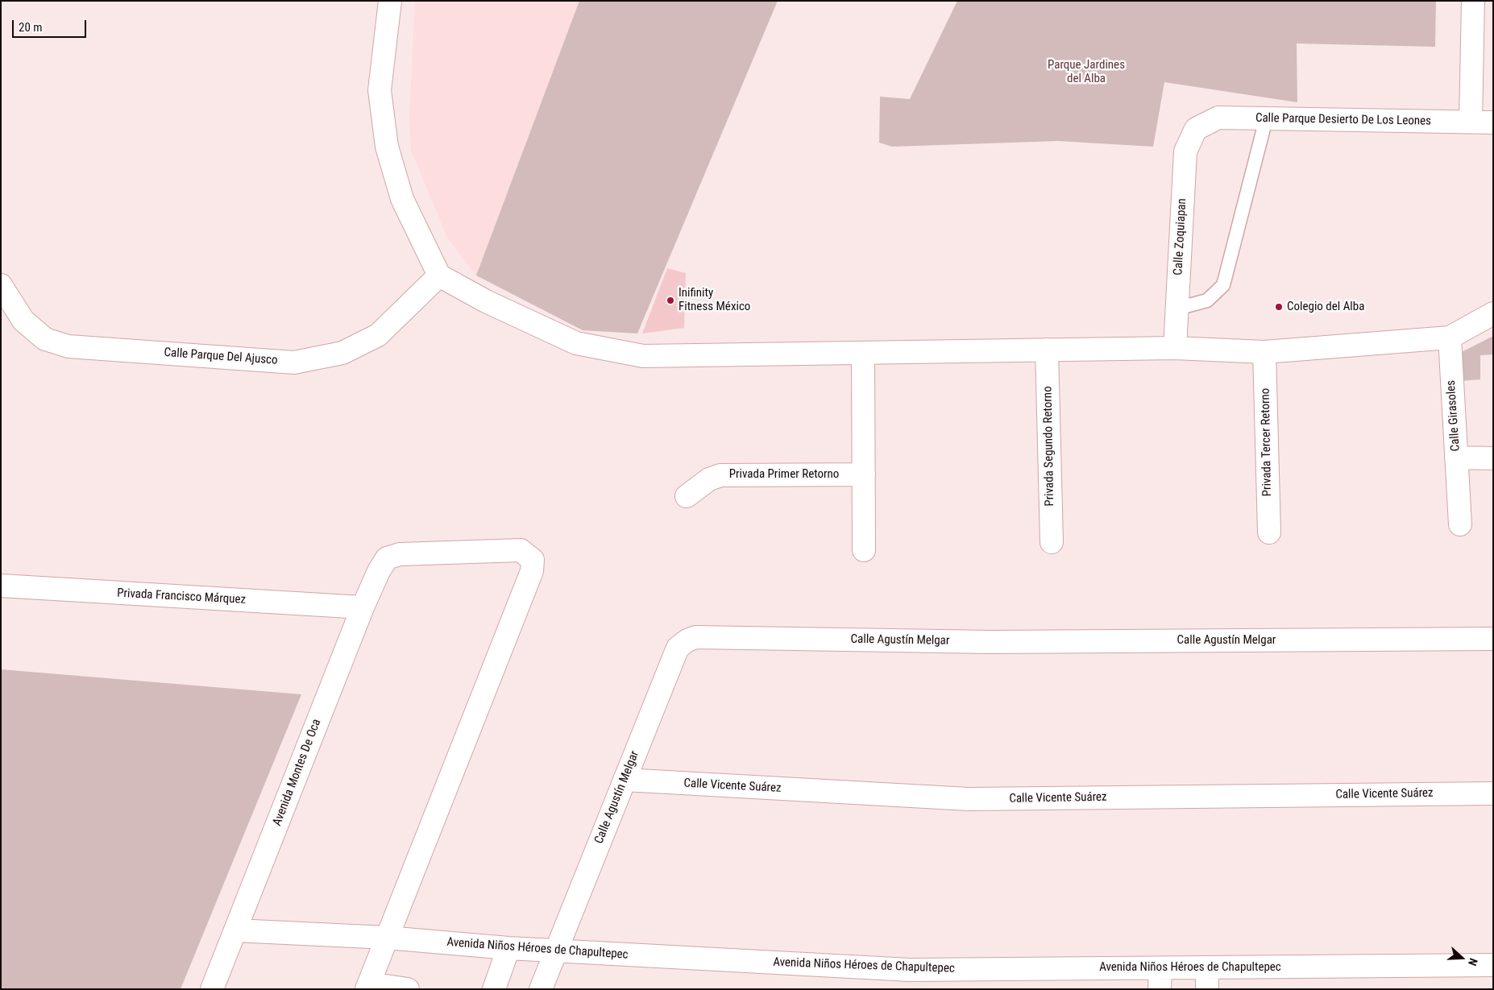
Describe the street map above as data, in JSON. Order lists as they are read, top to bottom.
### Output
{
  "streets": {
    "street": [
      "Calle Parque Desierto De Los Leones",
      "Calle Zoquiapan",
      "Calle Parque Del Ajusco",
      "Calle Girasoles",
      "Privada Tercer Retorno",
      "Privada Segundo Retorno",
      "Privada Primer Retorno",
      "Privada Francisco Márquez",
      "Calle Agustín Melgar",
      "Avenida Montes De Oca",
      "Calle Vicente Suárez",
      "Avenida Niños Héroes de Chapultepec"
    ]
  },
  "crossings": [
    ["Calle Parque Desierto De Los Leones", "Calle Zoquiapan"],
    ["Privada Francisco Márquez", "Avenida Montes De Oca"],
    ["Calle Agustín Melgar", "Calle Vicente Suárez"],
    ["Calle Agustín Melgar", "Avenida Niños Héroes de Chapultepec"],
    ["Avenida Montes De Oca", "Avenida Niños Héroes de Chapultepec"]
  ],
  "parks": ["Parque Jardines del Alba"],
  "places": ["Inifinity Fitness México", "Colegio del Alba"],
  "scale_bar": "20 m",
  "north": "right"
}
